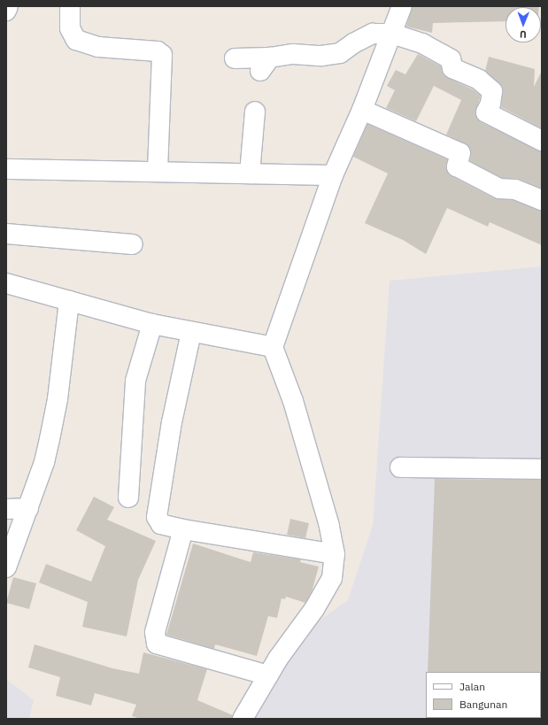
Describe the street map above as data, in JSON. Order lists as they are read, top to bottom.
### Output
{
  "legend": ["Jalan", "Bangunan"],
  "north": "bottom"
}
